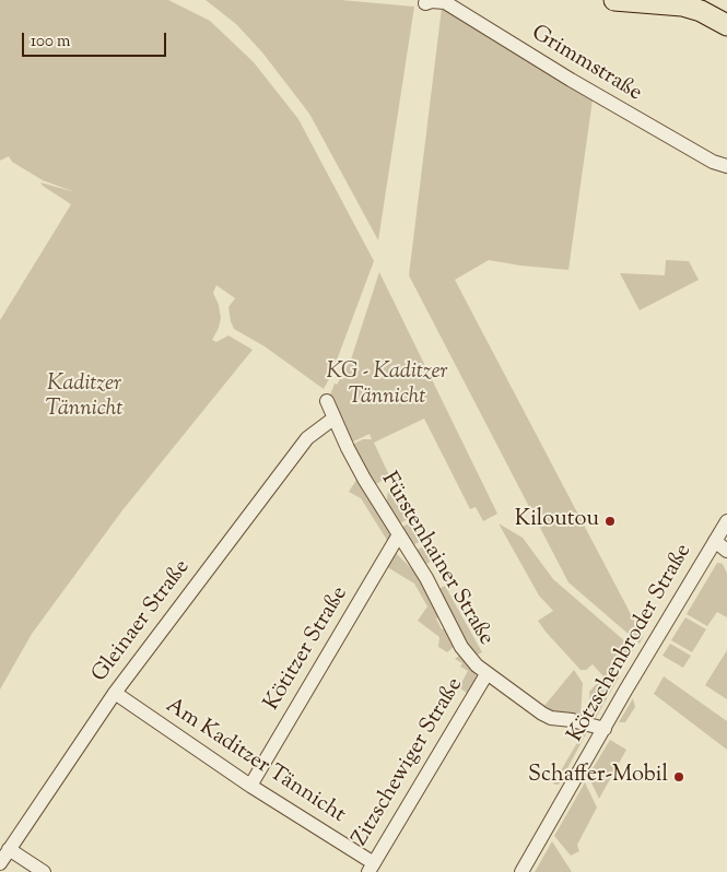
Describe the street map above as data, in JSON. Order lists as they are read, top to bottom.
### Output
{
  "streets": {
    "street": [
      "Grimmstraße",
      "Fürstenhainer Straße",
      "Gleinaer Straße",
      "Kötzschenbroder Straße",
      "Kötitzer Straße",
      "Am Kaditzer Tännicht",
      "Zitzschewiger Straße"
    ]
  },
  "crossings": [
    ["Fürstenhainer Straße", "Gleinaer Straße"],
    ["Fürstenhainer Straße", "Kötzschenbroder Straße"],
    ["Fürstenhainer Straße", "Kötitzer Straße"],
    ["Fürstenhainer Straße", "Zitzschewiger Straße"],
    ["Gleinaer Straße", "Am Kaditzer Tännicht"],
    ["Kötitzer Straße", "Am Kaditzer Tännicht"],
    ["Am Kaditzer Tännicht", "Zitzschewiger Straße"]
  ],
  "parks": ["KG - Kaditzer Tännicht", "Kaditzer Tännicht"],
  "places": ["Kiloutou", "Schaffer-Mobil"],
  "scale_bar": "100 m"
}
